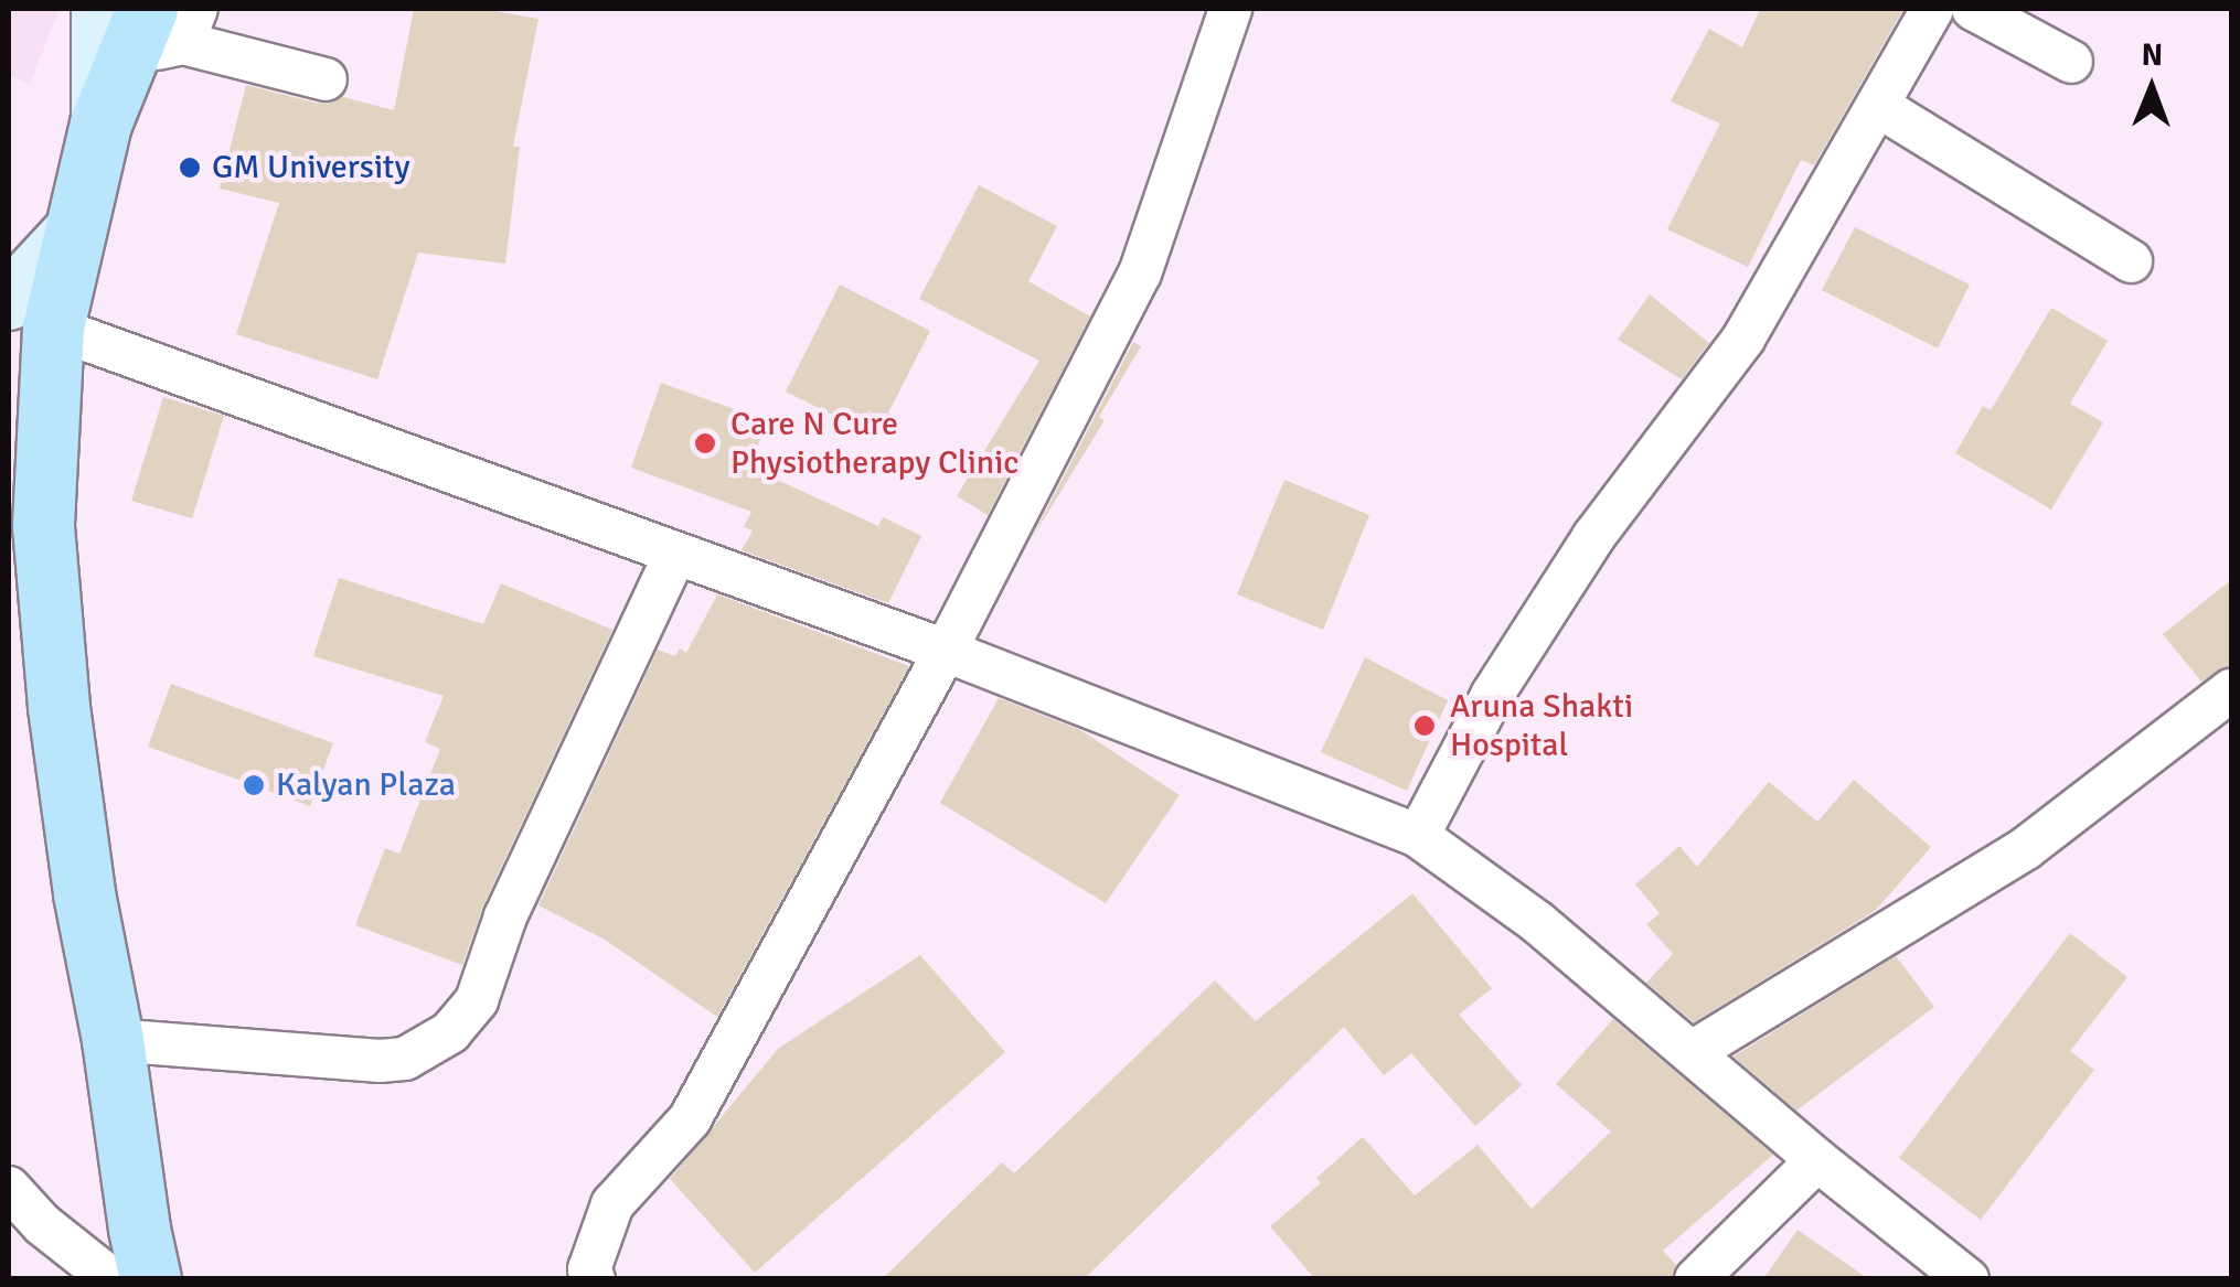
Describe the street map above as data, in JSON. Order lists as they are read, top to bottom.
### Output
{
  "places": [
    "GM University",
    "Care N Cure Physiotherapy Clinic",
    "Aruna Shakti Hospital",
    "Kalyan Plaza"
  ],
  "north": "top"
}
